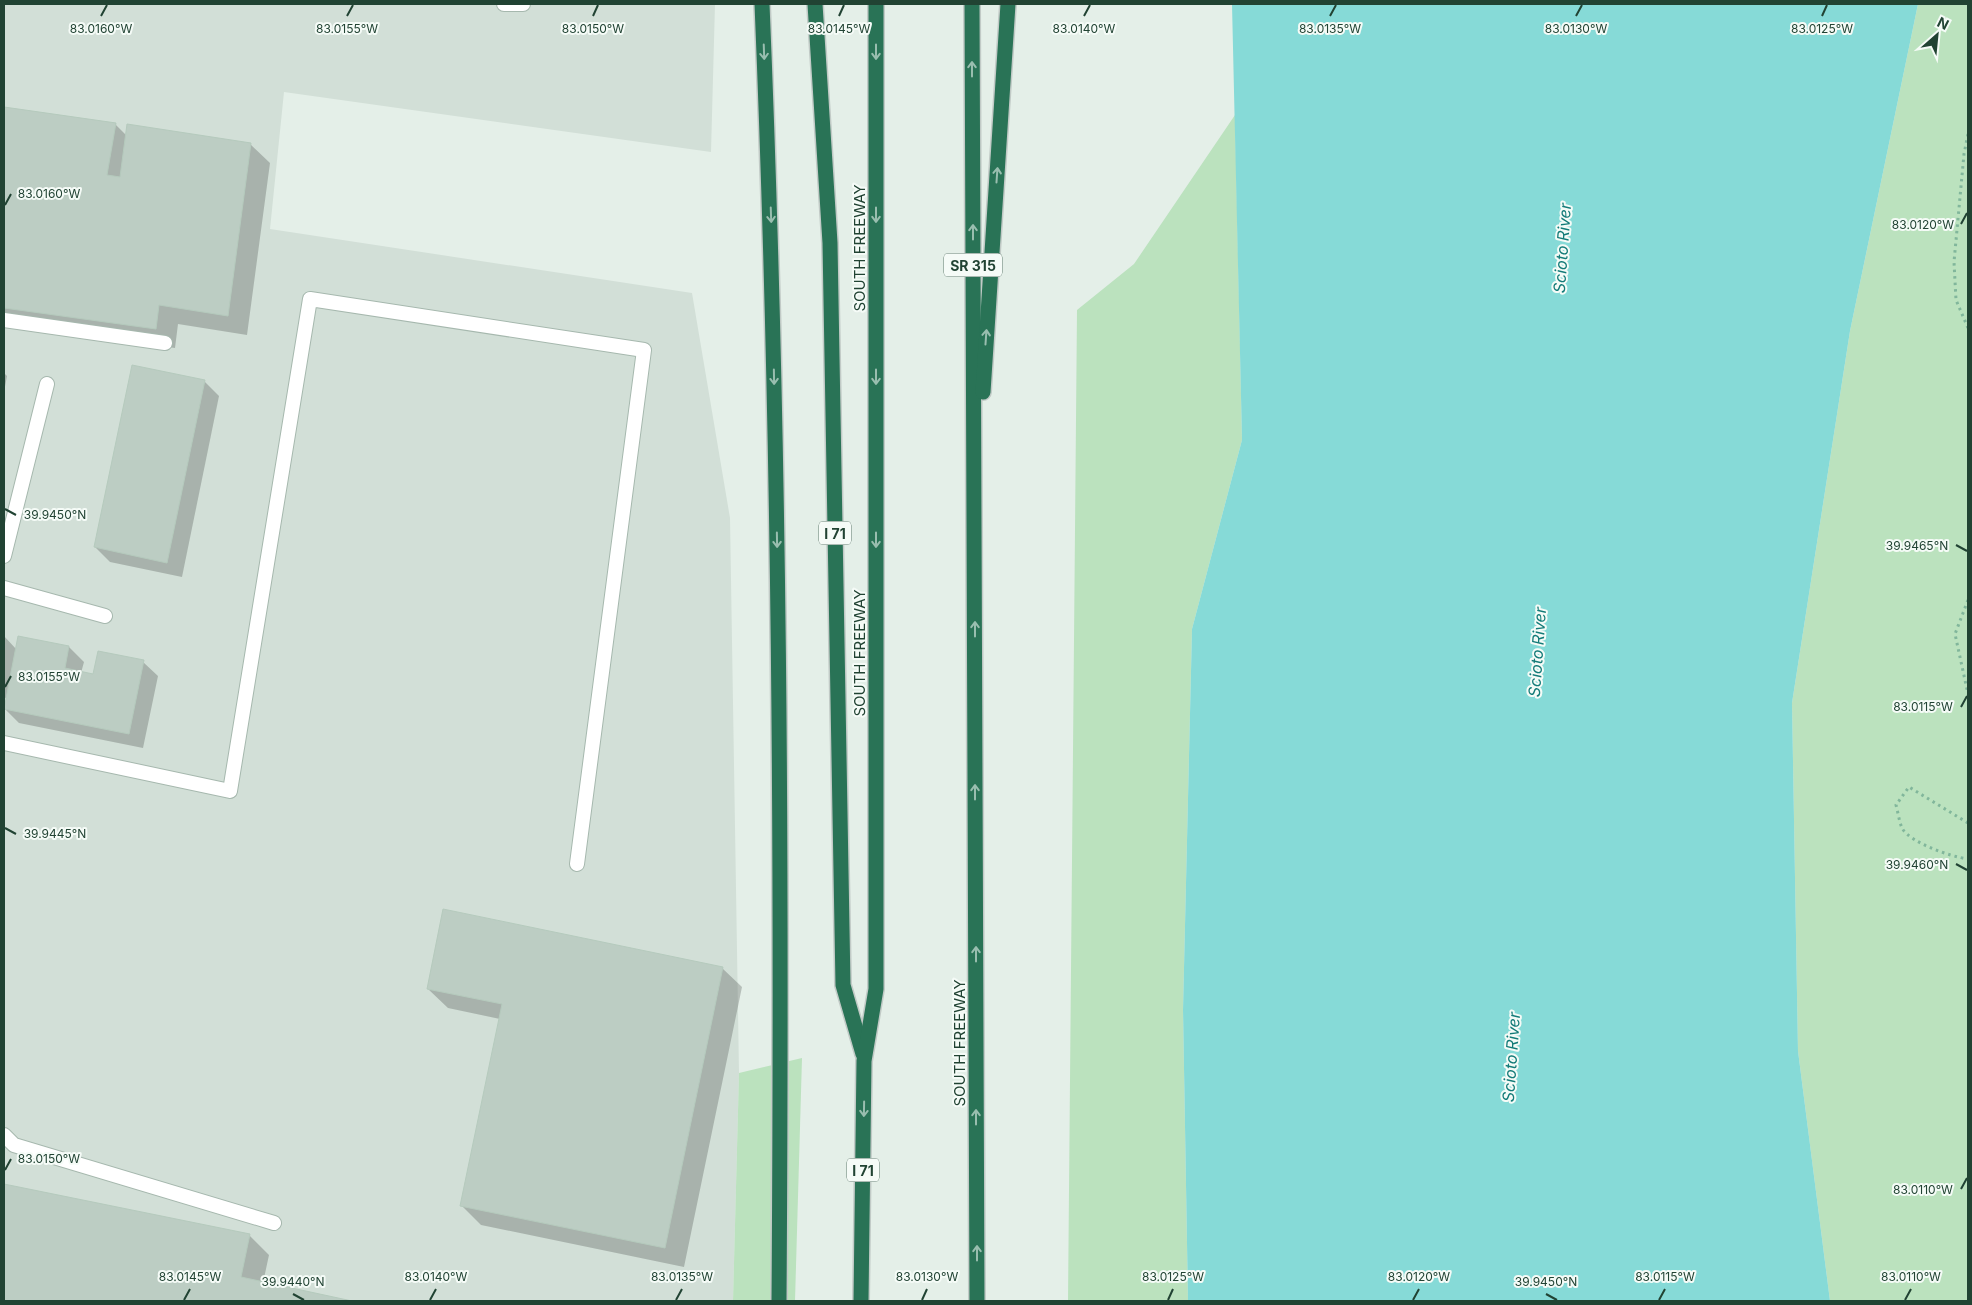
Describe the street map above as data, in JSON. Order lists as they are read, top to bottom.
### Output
{
  "streets": {
    "highway": ["SOUTH FREEWAY", "SR 315", "I 71"]
  },
  "crossings": [
    ["SOUTH FREEWAY", "I 71"]
  ],
  "water": ["Scioto River"],
  "north": "top right",
  "coordinates": [
    "83.0160°W",
    "83.0155°W",
    "83.0150°W",
    "83.0145°W",
    "83.0140°W",
    "83.0135°W",
    "83.0130°W",
    "83.0125°W",
    "83.0120°W",
    "39.9450°N",
    "39.9465°N",
    "83.0115°W",
    "39.9445°N",
    "39.9460°N",
    "83.0110°W",
    "39.9440°N"
  ]
}
